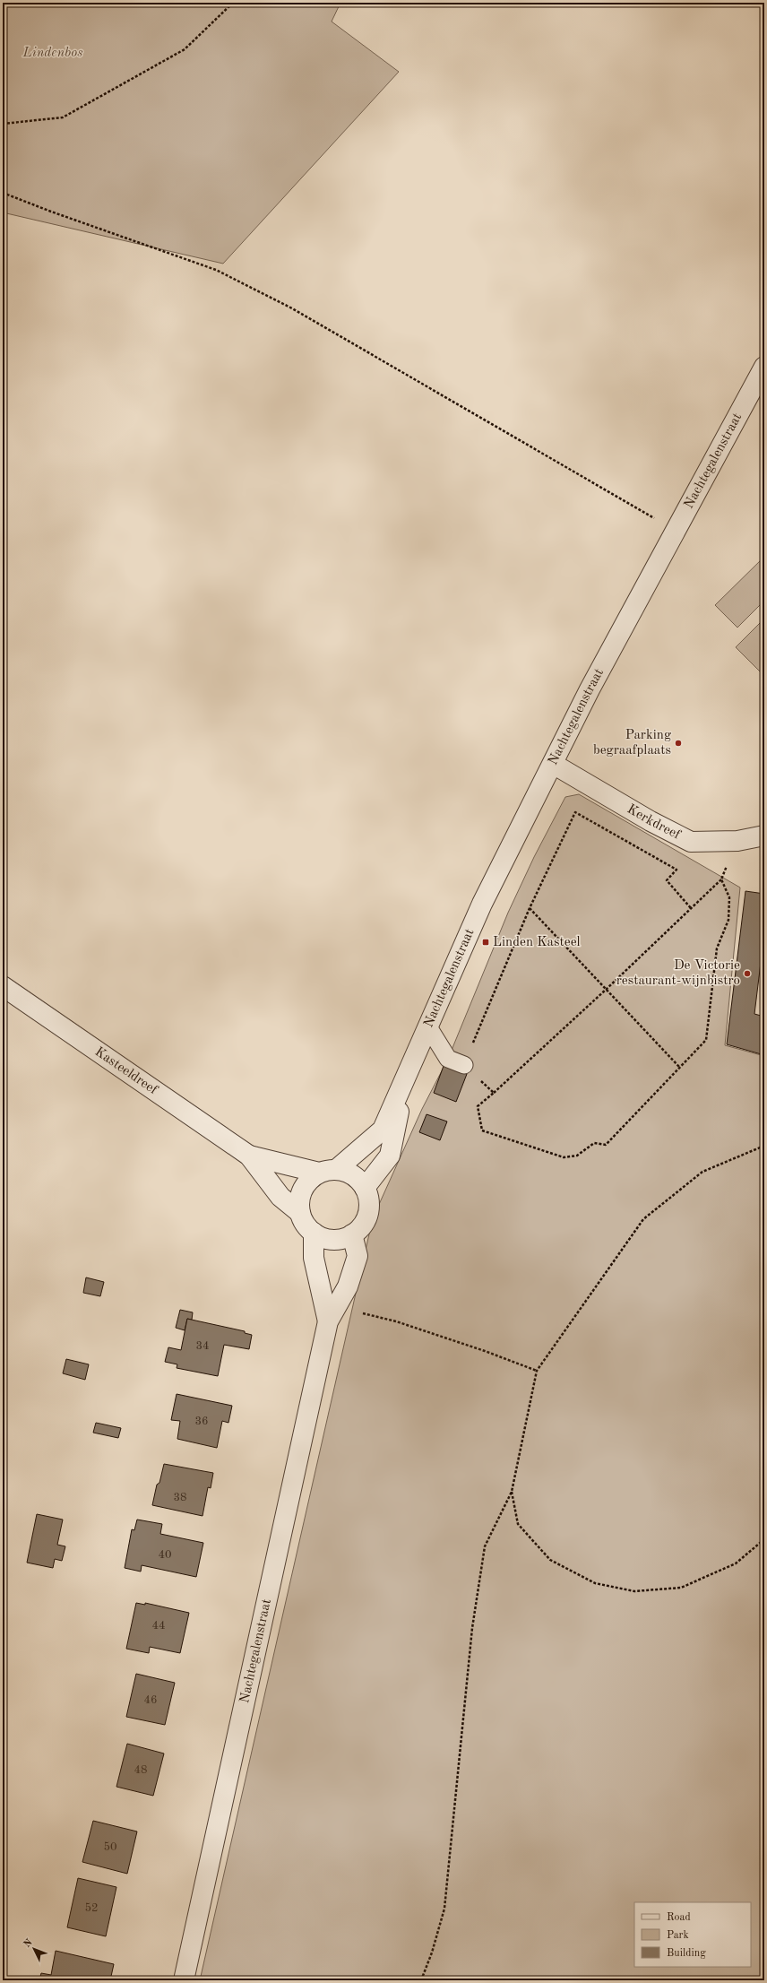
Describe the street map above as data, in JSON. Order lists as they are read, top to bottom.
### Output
{
  "streets": {
    "street": ["Nachtegalenstraat", "Kerkdreef", "Kasteeldreef"]
  },
  "crossings": [
    ["Nachtegalenstraat", "Kerkdreef"],
    ["Nachtegalenstraat", "Kasteeldreef"]
  ],
  "parks": ["Lindenbos"],
  "places": {
    "other": ["Parking begraafplaats", "De Victorie restaurant-wijnbistro"],
    "transit": ["Linden Kasteel"]
  },
  "house_numbers": [
    "34",
    "36",
    "38",
    "40",
    "44",
    "46",
    "48",
    "50",
    "52"
  ],
  "legend": ["Road", "Park", "Building"],
  "north": "top left"
}
